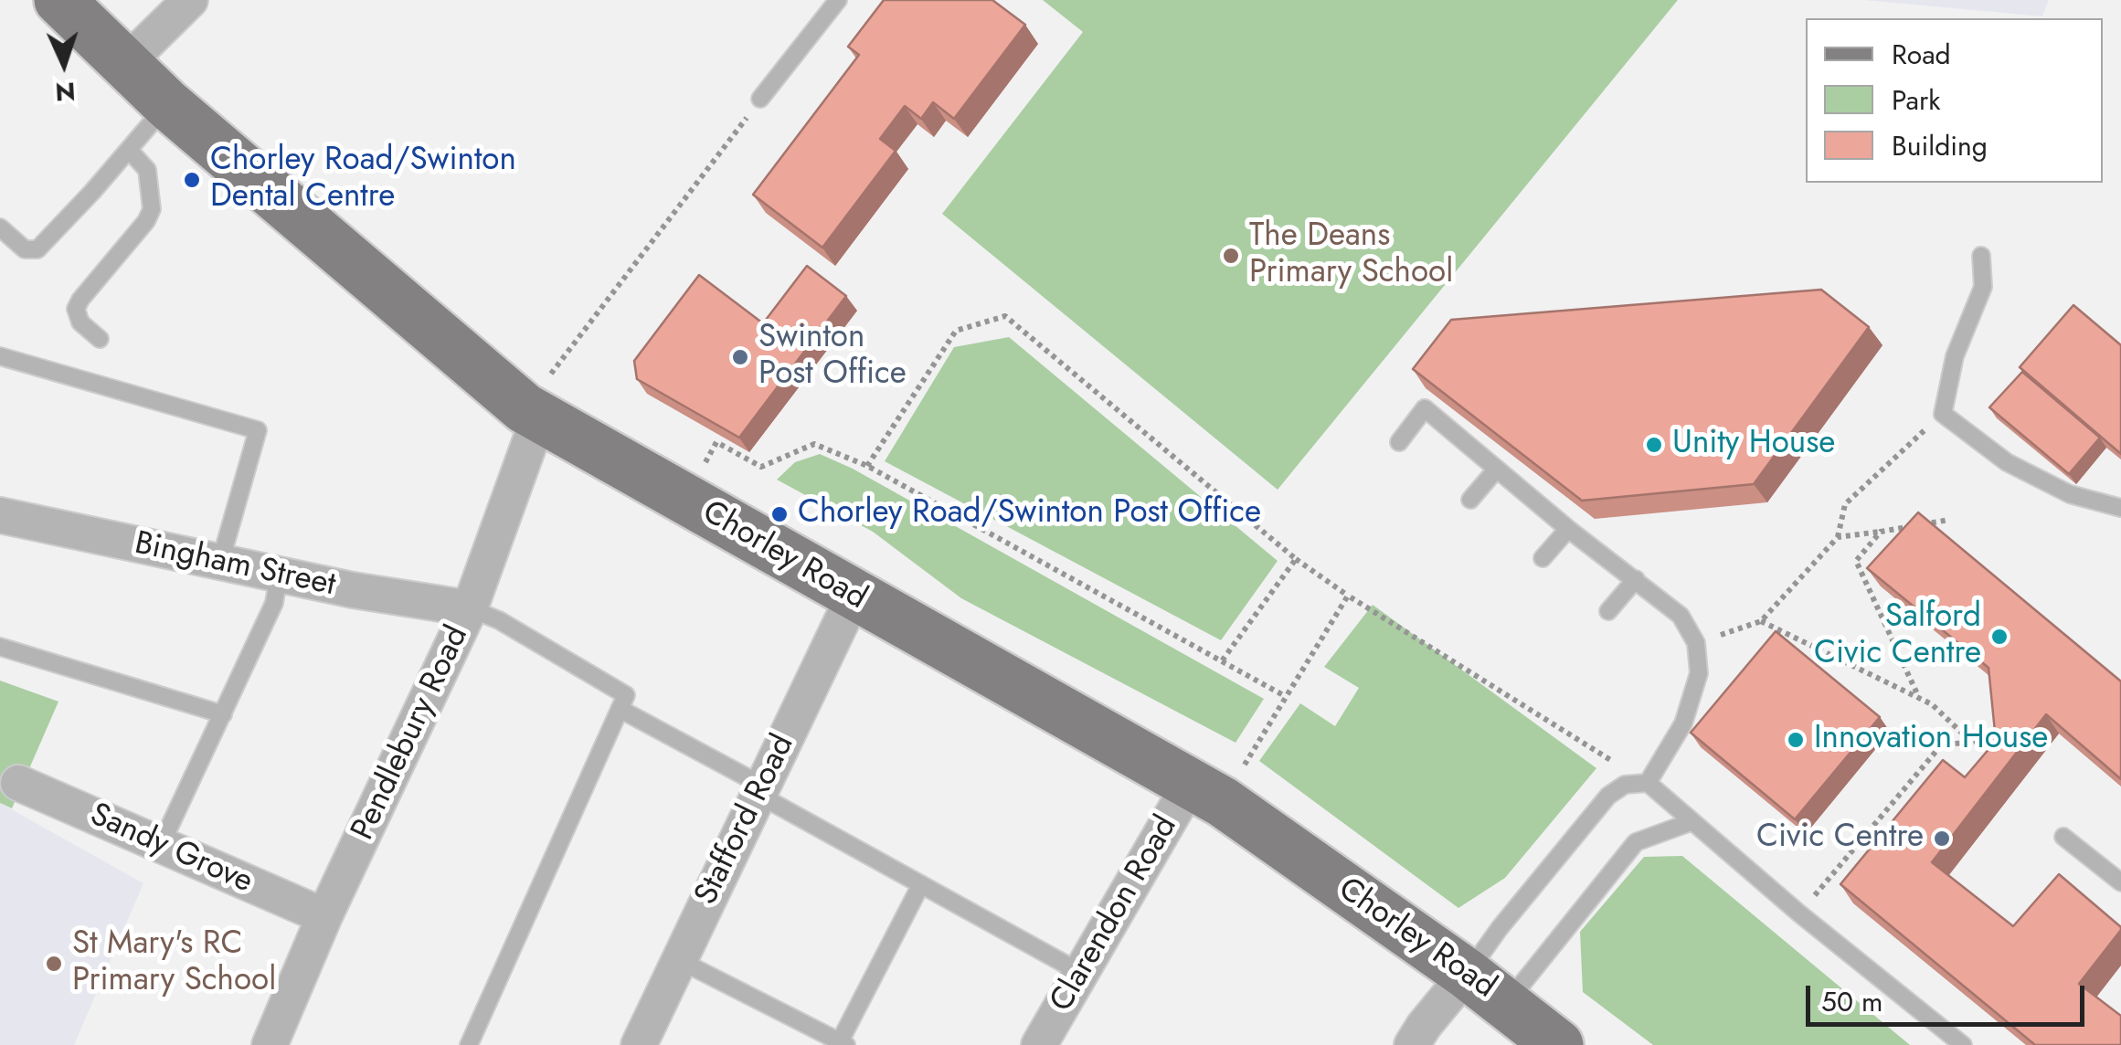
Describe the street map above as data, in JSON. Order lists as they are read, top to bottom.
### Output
{
  "streets": {
    "main road": ["Chorley Road"],
    "street": [
      "Bingham Street",
      "Pendlebury Road",
      "Stafford Road",
      "Sandy Grove",
      "Clarendon Road"
    ]
  },
  "crossings": [
    ["Chorley Road", "Pendlebury Road"],
    ["Chorley Road", "Stafford Road"],
    ["Chorley Road", "Clarendon Road"],
    ["Bingham Street", "Pendlebury Road"],
    ["Pendlebury Road", "Sandy Grove"]
  ],
  "places": [
    "Chorley Road/Swinton Dental Centre",
    "The Deans Primary School",
    "Swinton Post Office",
    "Unity House",
    "Chorley Road/Swinton Post Office",
    "Salford Civic Centre",
    "Innovation House",
    "Civic Centre",
    "St Mary's RC Primary School"
  ],
  "legend": ["Road", "Park", "Building"],
  "scale_bar": "50 m",
  "north": "bottom"
}
